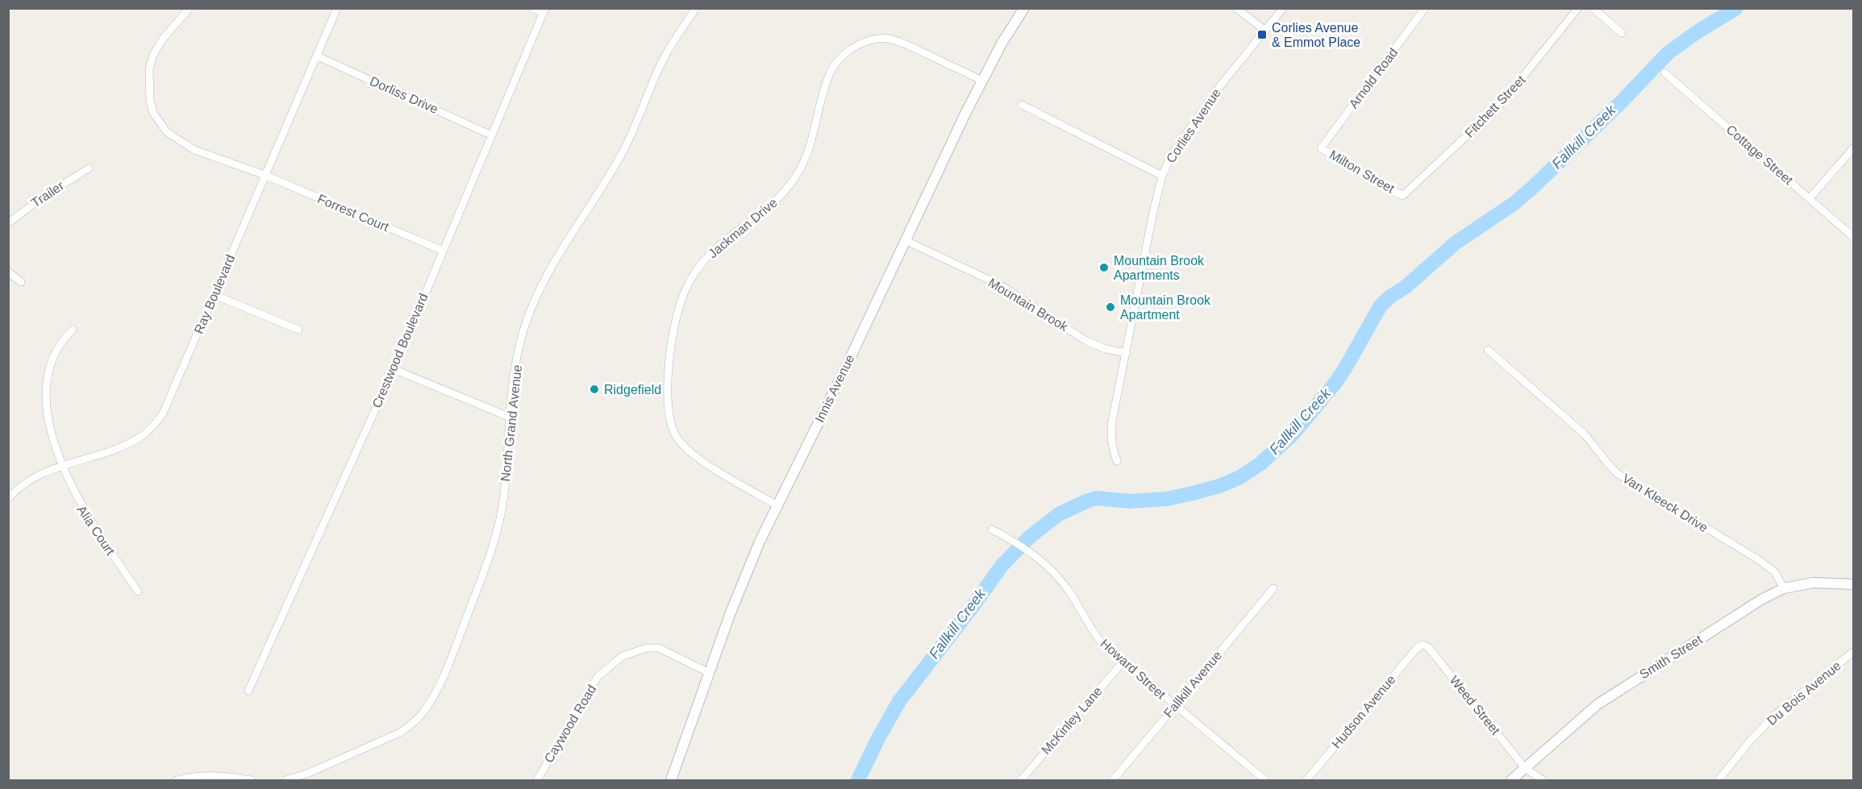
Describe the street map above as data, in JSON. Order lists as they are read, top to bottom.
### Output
{
  "streets": {
    "main road": ["Innis Avenue", "Smith Street"],
    "street": [
      "Arnold Road",
      "Dorliss Drive",
      "Fitchett Street",
      "Corlies Avenue",
      "Cottage Street",
      "Milton Street",
      "Trailer",
      "Forrest Court",
      "Jackman Drive",
      "Ray Boulevard",
      "Mountain Brook",
      "Crestwood Boulevard",
      "North Grand Avenue",
      "Van Kleeck Drive",
      "Alia Court",
      "Howard Street",
      "Fallkill Avenue",
      "Du Bois Avenue",
      "Weed Street",
      "Hudson Avenue",
      "McKinley Lane",
      "Caywood Road"
    ]
  },
  "crossings": [
    ["Arnold Road", "Milton Street"],
    ["Dorliss Drive", "Ray Boulevard"],
    ["Dorliss Drive", "Crestwood Boulevard"],
    ["Fitchett Street", "Milton Street"],
    ["Corlies Avenue", "Mountain Brook"],
    ["Forrest Court", "Ray Boulevard"],
    ["Forrest Court", "Crestwood Boulevard"],
    ["Jackman Drive", "Innis Avenue"],
    ["Ray Boulevard", "Alia Court"],
    ["Mountain Brook", "Innis Avenue"],
    ["Innis Avenue", "Caywood Road"],
    ["Van Kleeck Drive", "Smith Street"],
    ["Smith Street", "Weed Street"],
    ["Howard Street", "Fallkill Avenue"],
    ["Howard Street", "McKinley Lane"],
    ["Weed Street", "Hudson Avenue"]
  ],
  "water": ["Fallkill Creek"],
  "places": {
    "transit": ["Corlies Avenue & Emmot Place"],
    "other": ["Mountain Brook Apartments", "Mountain Brook Apartment", "Ridgefield"]
  }
}
